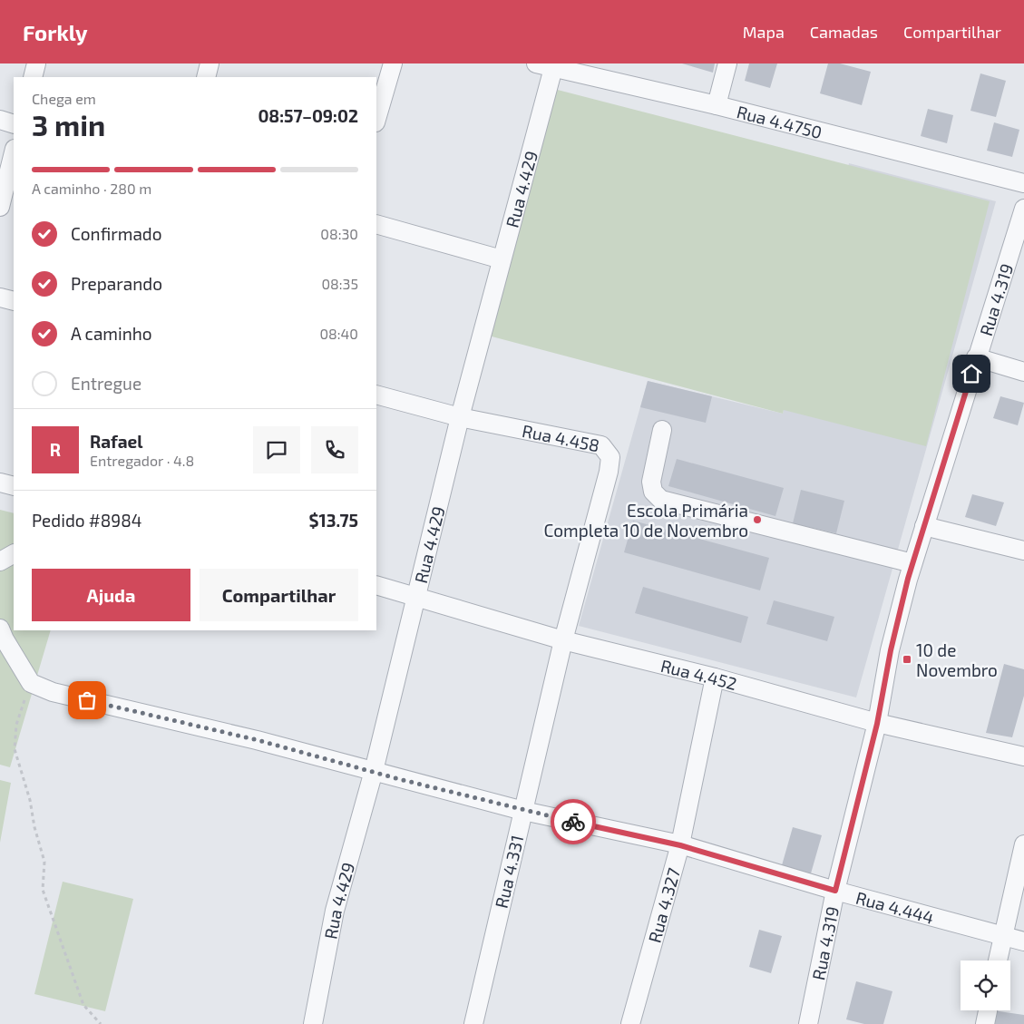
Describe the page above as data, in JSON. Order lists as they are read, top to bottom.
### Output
{
  "streets": {
    "street": [
      "Rua 4.4750",
      "Rua 4.429",
      "Rua 4.319",
      "Rua 4.458",
      "Rua 4.452",
      "Rua 4.331",
      "Rua 4.327",
      "Rua 4.444"
    ]
  },
  "crossings": [
    ["Rua 4.4750", "Rua 4.429"],
    ["Rua 4.429", "Rua 4.458"],
    ["Rua 4.429", "Rua 4.452"],
    ["Rua 4.429", "Rua 4.444"],
    ["Rua 4.319", "Rua 4.452"],
    ["Rua 4.319", "Rua 4.444"],
    ["Rua 4.458", "Rua 4.452"],
    ["Rua 4.458", "Rua 4.331"],
    ["Rua 4.452", "Rua 4.331"],
    ["Rua 4.452", "Rua 4.327"],
    ["Rua 4.331", "Rua 4.444"],
    ["Rua 4.327", "Rua 4.444"]
  ],
  "places": {
    "other": ["Escola Primária Completa 10 de Novembro"],
    "transit": ["10 de Novembro"]
  },
  "page": {
    "header": "Forkly",
    "nav": ["Mapa", "Camadas", "Compartilhar"],
    "heading": ["3 min", "Chega em", "08:57–09:02"],
    "panel": [
      "Rafael",
      "Entregador · 4.8",
      "Pedido #8984",
      "$13.75"
    ],
    "bar": "A caminho · 280 m",
    "list": [
      ["Confirmado", "08:30"],
      ["Preparando", "08:35"],
      ["A caminho", "08:40"],
      "Entregue"
    ],
    "round": "R",
    "buttons": ["Ajuda", "Compartilhar"]
  }
}
